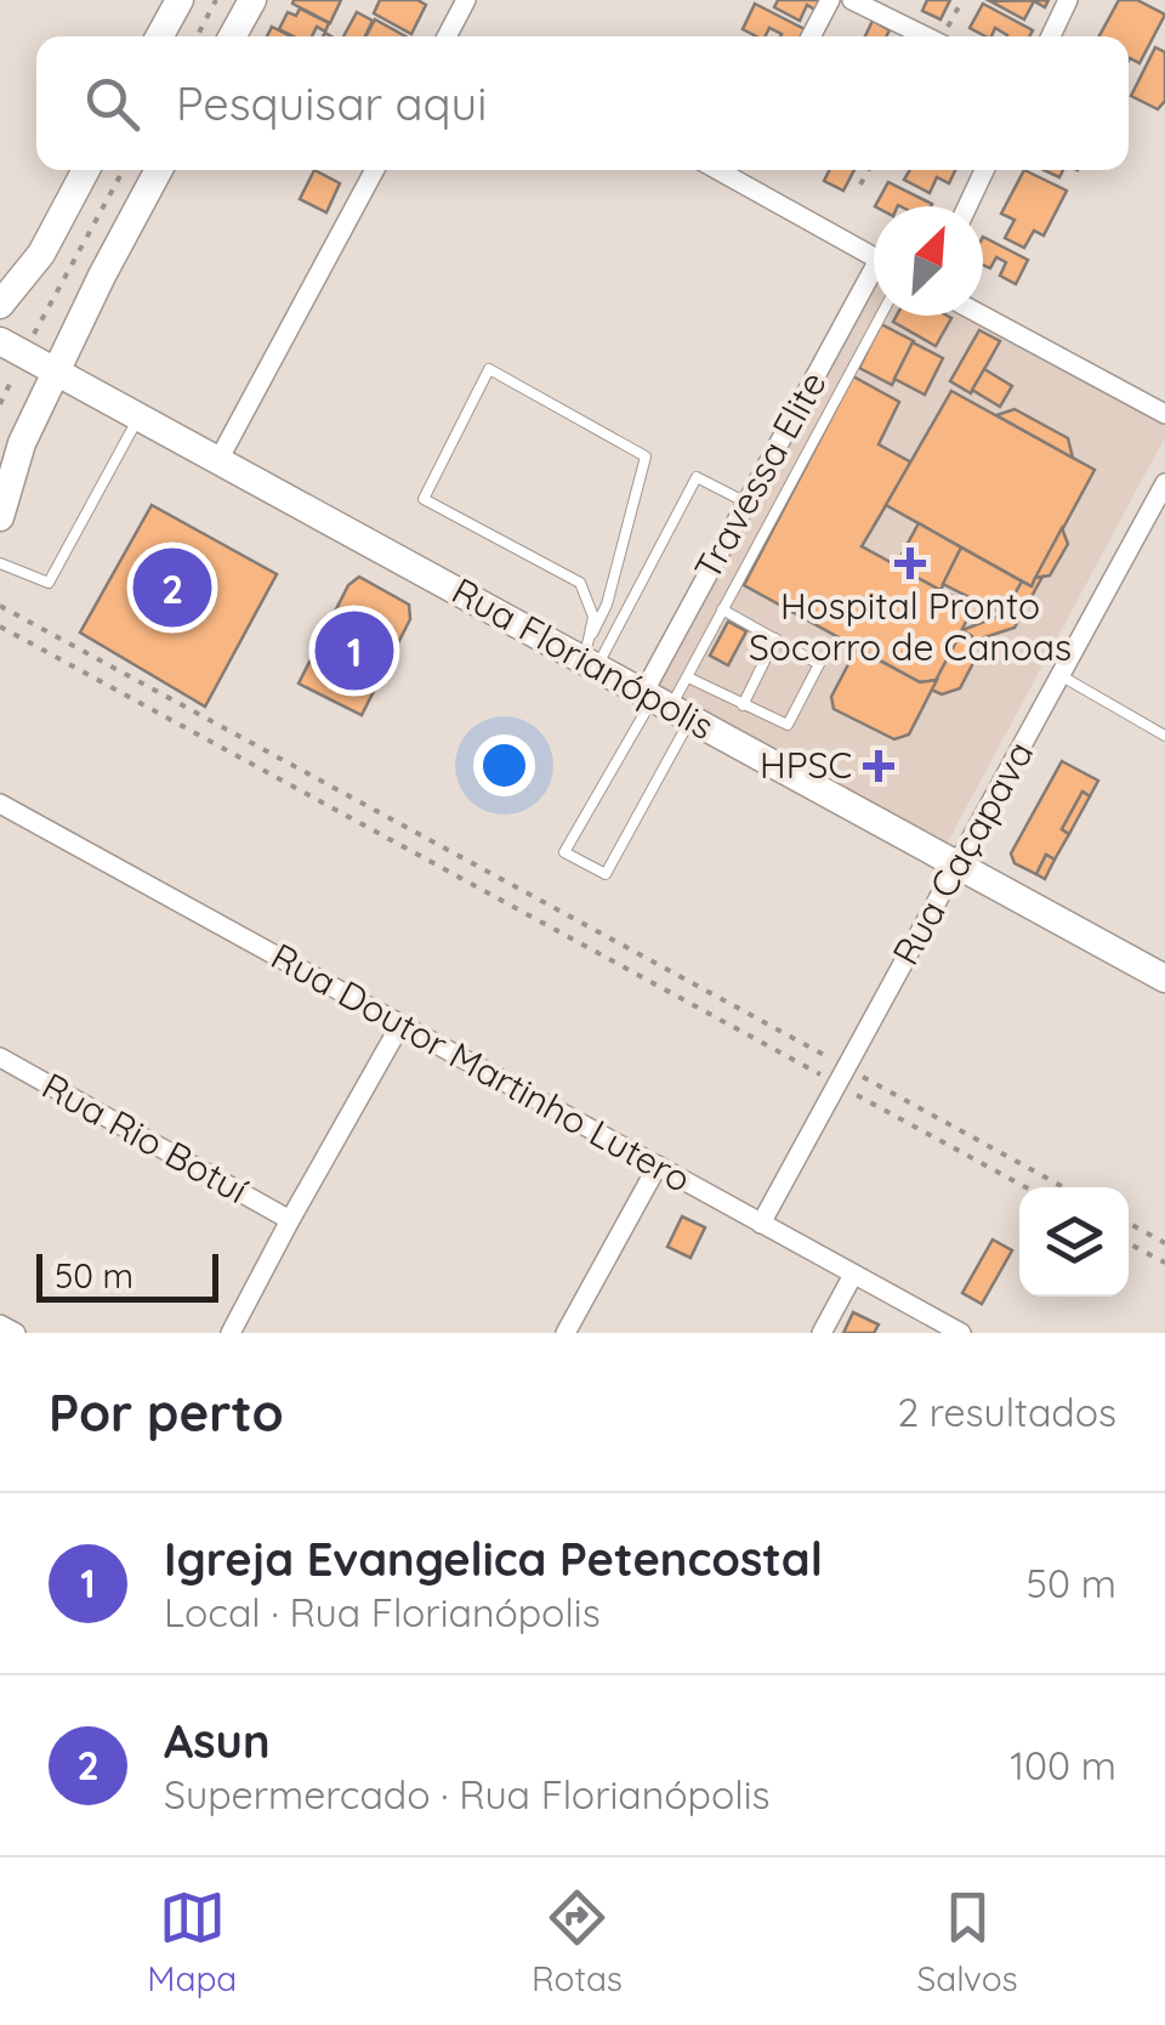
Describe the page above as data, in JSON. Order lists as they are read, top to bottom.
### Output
{
  "streets": {
    "main road": ["Rua Florianópolis"],
    "street": [
      "Travessa Elite",
      "Rua Caçapava",
      "Rua Doutor Martinho Lutero",
      "Rua Rio Botuí"
    ]
  },
  "crossings": [
    ["Travessa Elite", "Rua Florianópolis"],
    ["Rua Florianópolis", "Rua Caçapava"],
    ["Rua Caçapava", "Rua Doutor Martinho Lutero"]
  ],
  "places": {
    "health": ["Hospital Pronto Socorro de Canoas", "HPSC"]
  },
  "scale_bar": "50 m",
  "north": "top right",
  "page": {
    "search": "Pesquisar aqui",
    "pins": ["2", "1"],
    "scale": "50 m",
    "heading": ["Por perto", "2 resultados"],
    "list": [
      {
        "mark": "1",
        "name": "Igreja Evangelica Petencostal",
        "note": "Local · Rua Florianópolis",
        "value": "50 m"
      },
      {
        "mark": "2",
        "name": "Asun",
        "note": "Supermercado · Rua Florianópolis",
        "value": "100 m"
      }
    ],
    "nav": ["Mapa", "Rotas", "Salvos"]
  }
}
